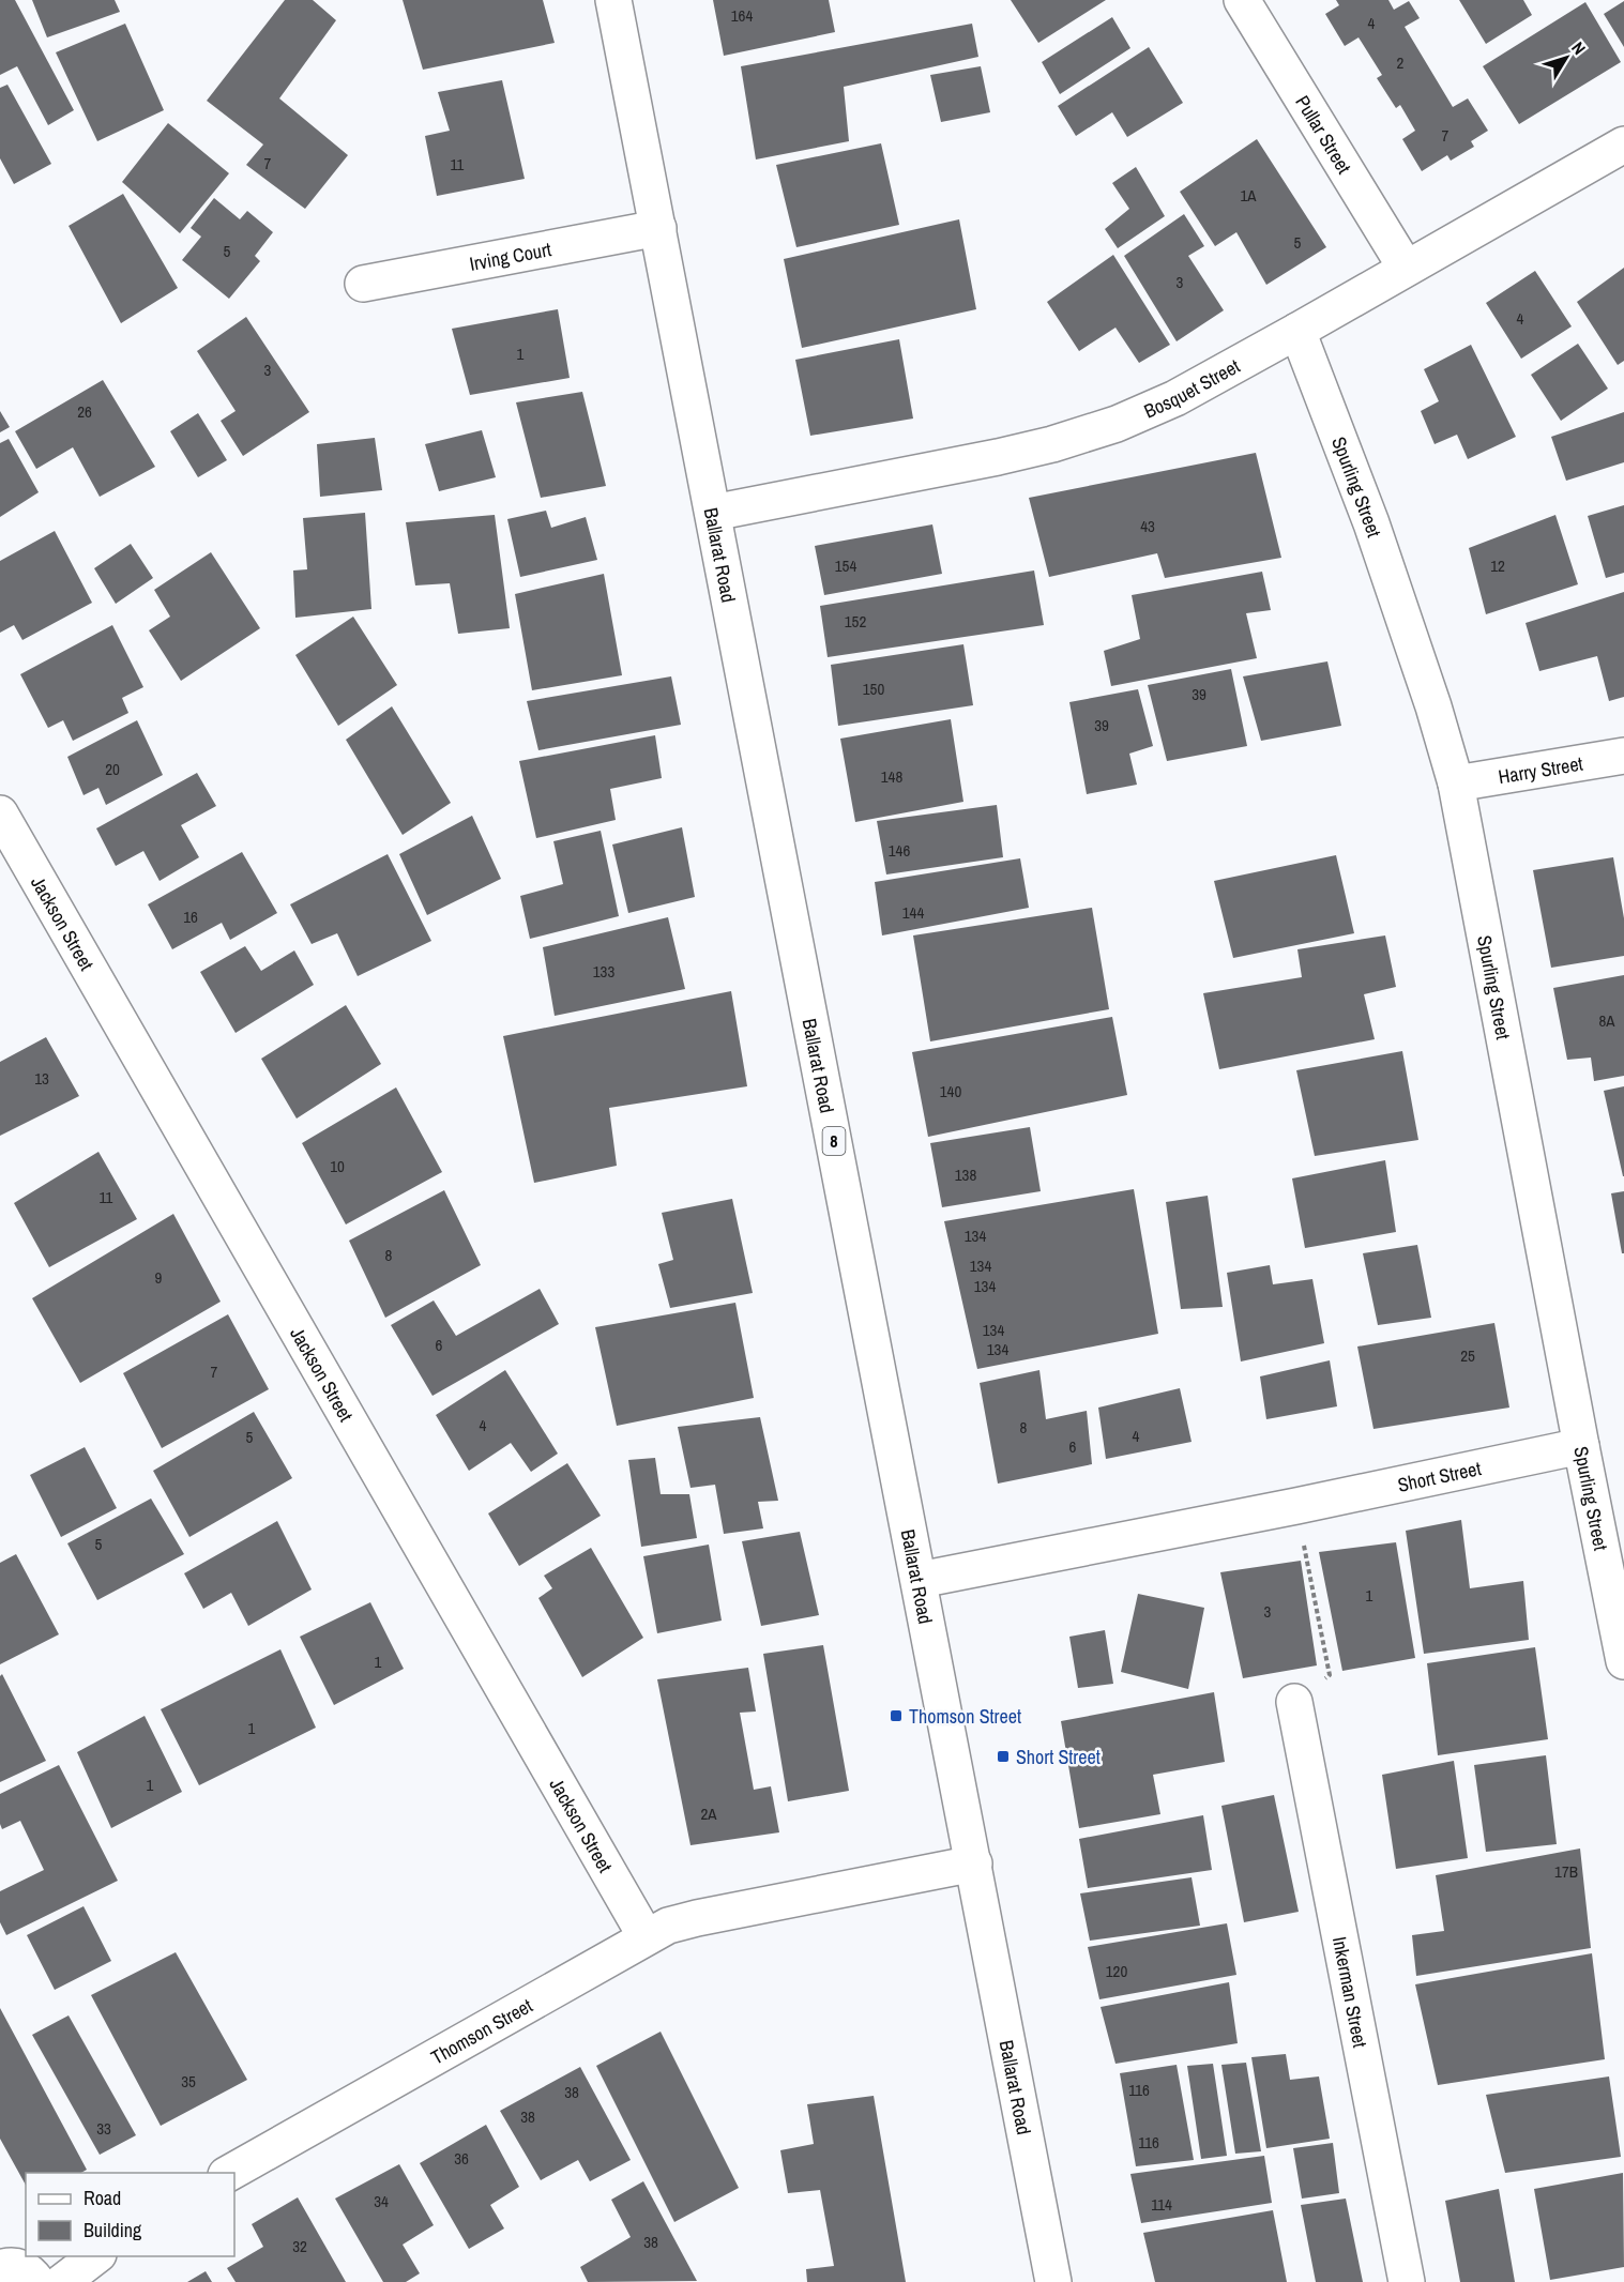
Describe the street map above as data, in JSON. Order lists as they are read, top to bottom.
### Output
{
  "streets": {
    "main road": [
      "Pullar Street",
      "Irving Court",
      "Bosquet Street",
      "Spurling Street",
      "Ballarat Road",
      "Harry Street",
      "Jackson Street",
      "8",
      "Short Street",
      "Inkerman Street",
      "Thomson Street"
    ]
  },
  "crossings": [
    ["Pullar Street", "Bosquet Street"],
    ["Irving Court", "Ballarat Road"],
    ["Bosquet Street", "Spurling Street"],
    ["Bosquet Street", "Ballarat Road"],
    ["Spurling Street", "Harry Street"],
    ["Spurling Street", "Short Street"],
    ["Ballarat Road", "Short Street"],
    ["Ballarat Road", "Thomson Street"],
    ["Jackson Street", "Thomson Street"]
  ],
  "places": {
    "transit": ["Thomson Street", "Short Street"]
  },
  "house_numbers": [
    "164",
    "4",
    "2",
    "7",
    "7",
    "11",
    "1A",
    "5",
    "5",
    "3",
    "4",
    "1",
    "3",
    "26",
    "43",
    "154",
    "12",
    "152",
    "150",
    "39",
    "39",
    "20",
    "148",
    "146",
    "144",
    "16",
    "133",
    "8A",
    "13",
    "140",
    "10",
    "138",
    "11",
    "134",
    "8",
    "134",
    "9",
    "134",
    "134",
    "6",
    "134",
    "25",
    "7",
    "4",
    "8",
    "4",
    "5",
    "6",
    "5",
    "1",
    "3",
    "1",
    "1",
    "1",
    "2A",
    "17B",
    "120",
    "35",
    "116",
    "38",
    "38",
    "33",
    "116",
    "36",
    "34",
    "114",
    "38",
    "32"
  ],
  "legend": ["Road", "Building"],
  "north": "top right"
}
